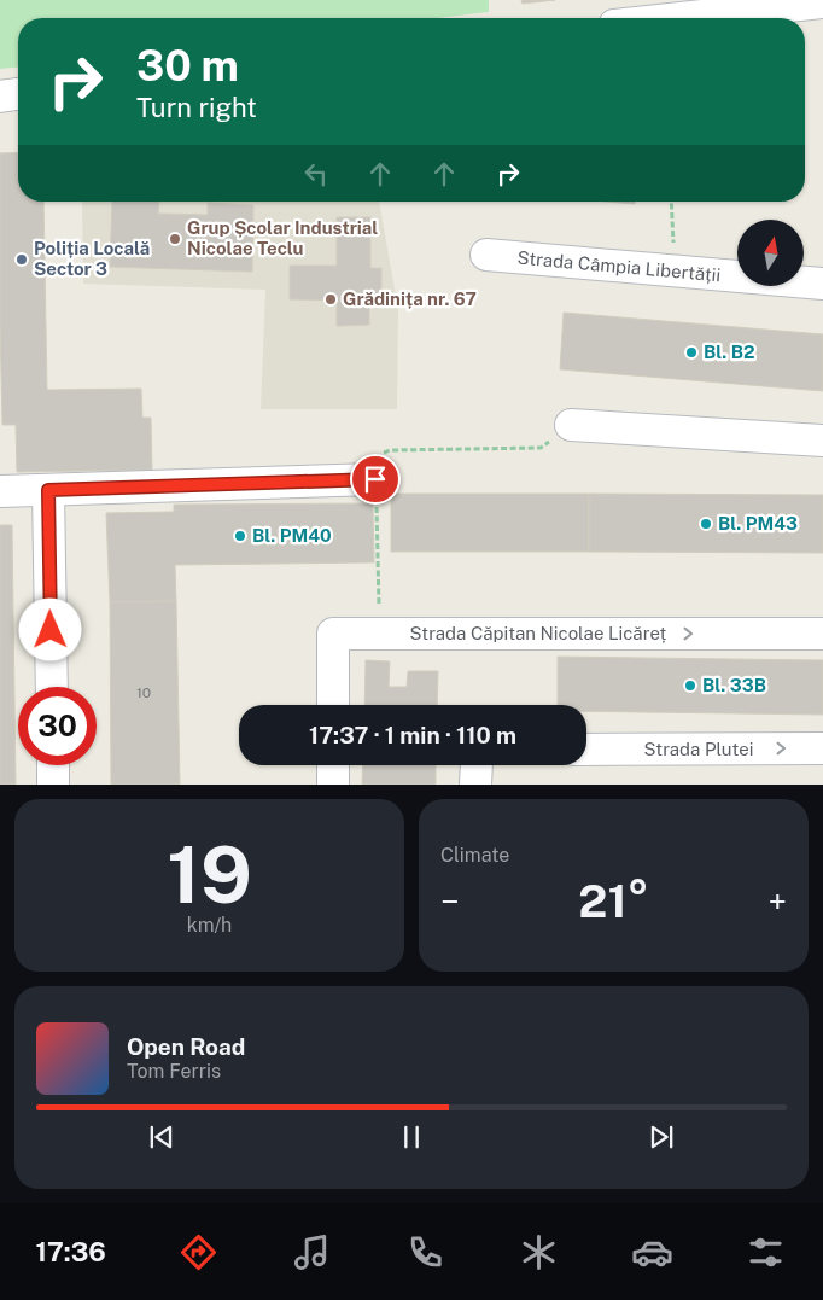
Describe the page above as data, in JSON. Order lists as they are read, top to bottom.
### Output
{
  "streets": {
    "street": ["Strada Câmpia Libertății", "Strada Căpitan Nicolae Licăreț", "Strada Plutei"]
  },
  "one_way": ["Strada Plutei"],
  "places": [
    "Grup Școlar Industrial Nicolae Teclu",
    "Poliția Locală Sector 3",
    "Grădinița nr. 67",
    "Bl. B2",
    "Bl. PM43",
    "Bl. PM40",
    "Bl. 33B"
  ],
  "house_numbers": ["10"],
  "north": "top",
  "page": {
    "turn": ["30 m", "Turn right"],
    "limit": "30",
    "trip": "17:37 · 1 min · 110 m",
    "tile": [
      ["19", "km/h"],
      "Climate"
    ],
    "heat": ["−", "21°", "+"],
    "song": ["Open Road", "Tom Ferris"],
    "tabs": "17:36"
  }
}
